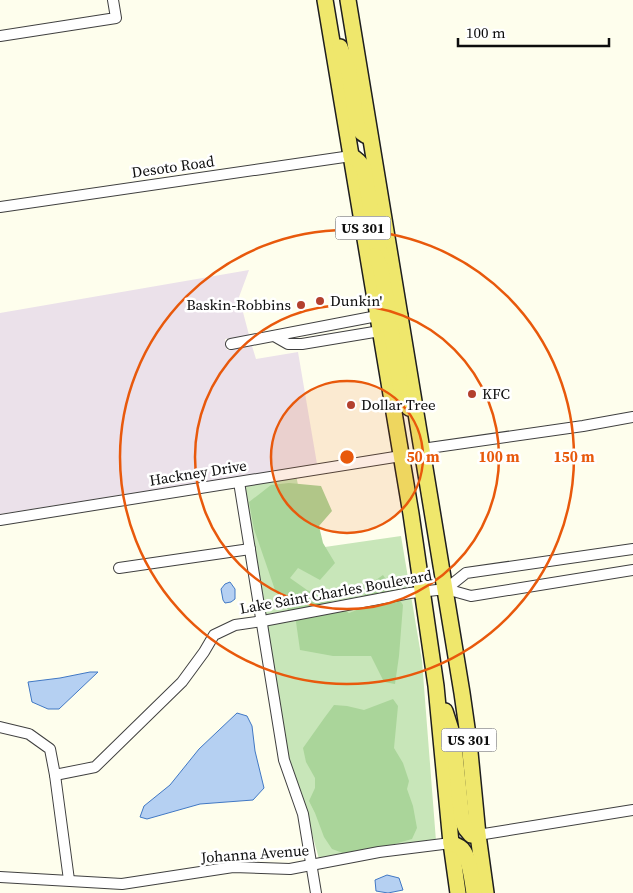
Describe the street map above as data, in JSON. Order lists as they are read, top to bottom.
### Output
{
  "streets": {
    "main road": ["US 301"],
    "street": [
      "Desoto Road",
      "Hackney Drive",
      "Lake Saint Charles Boulevard",
      "Johanna Avenue"
    ]
  },
  "crossings": [
    ["Desoto Road", "US 301"],
    ["US 301", "Hackney Drive"],
    ["US 301", "Lake Saint Charles Boulevard"],
    ["US 301", "Johanna Avenue"]
  ],
  "places": [
    "Dunkin'",
    "Baskin-Robbins",
    "KFC",
    "Dollar Tree"
  ],
  "scale_bar": "100 m",
  "rings": ["50 m", "100 m", "150 m"]
}
